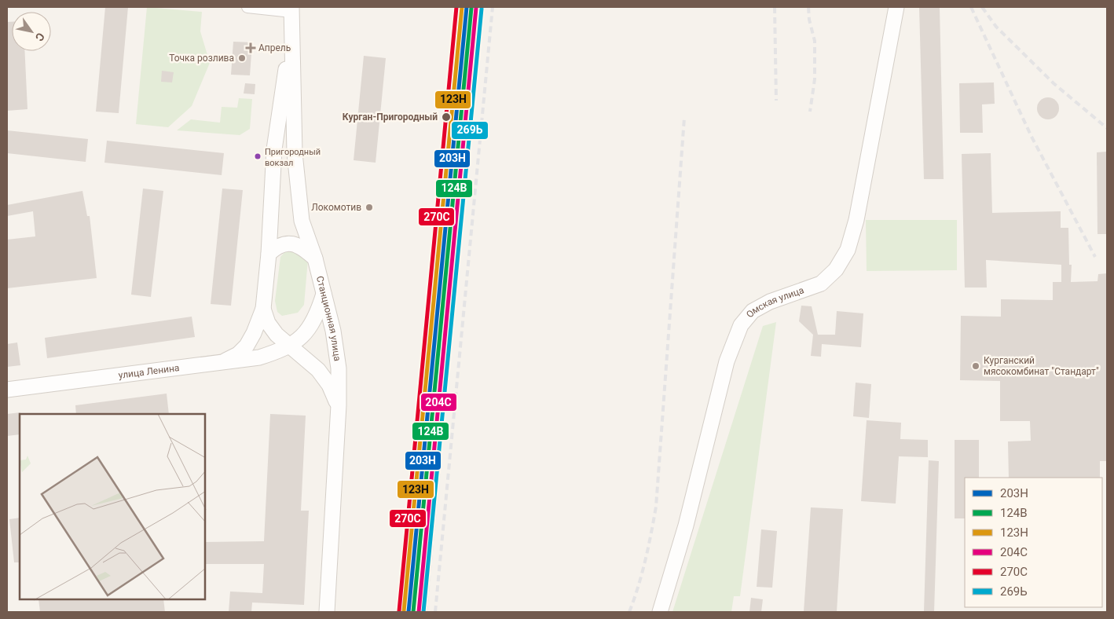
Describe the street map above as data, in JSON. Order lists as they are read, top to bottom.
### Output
{
  "streets": {
    "main road": ["Омская улица", "Станционная улица", "улица Ленина"]
  },
  "crossings": [
    ["Станционная улица", "улица Ленина"]
  ],
  "places": {
    "health": ["Апрель"],
    "other": [
      "Точка розлива",
      "Курган-Пригородный",
      "Пригородный вокзал",
      "Локомотив",
      "Курганский мясокомбинат \"Стандарт\""
    ]
  },
  "lines": [
    "transit line 203Н",
    "transit line 123Н",
    "transit line 270С",
    "transit line 124В",
    "transit line 204С",
    "transit line 269Ь"
  ],
  "legend": [
    "203Н",
    "124В",
    "123Н",
    "204С",
    "270С",
    "269Ь"
  ],
  "north": "bottom right"
}
